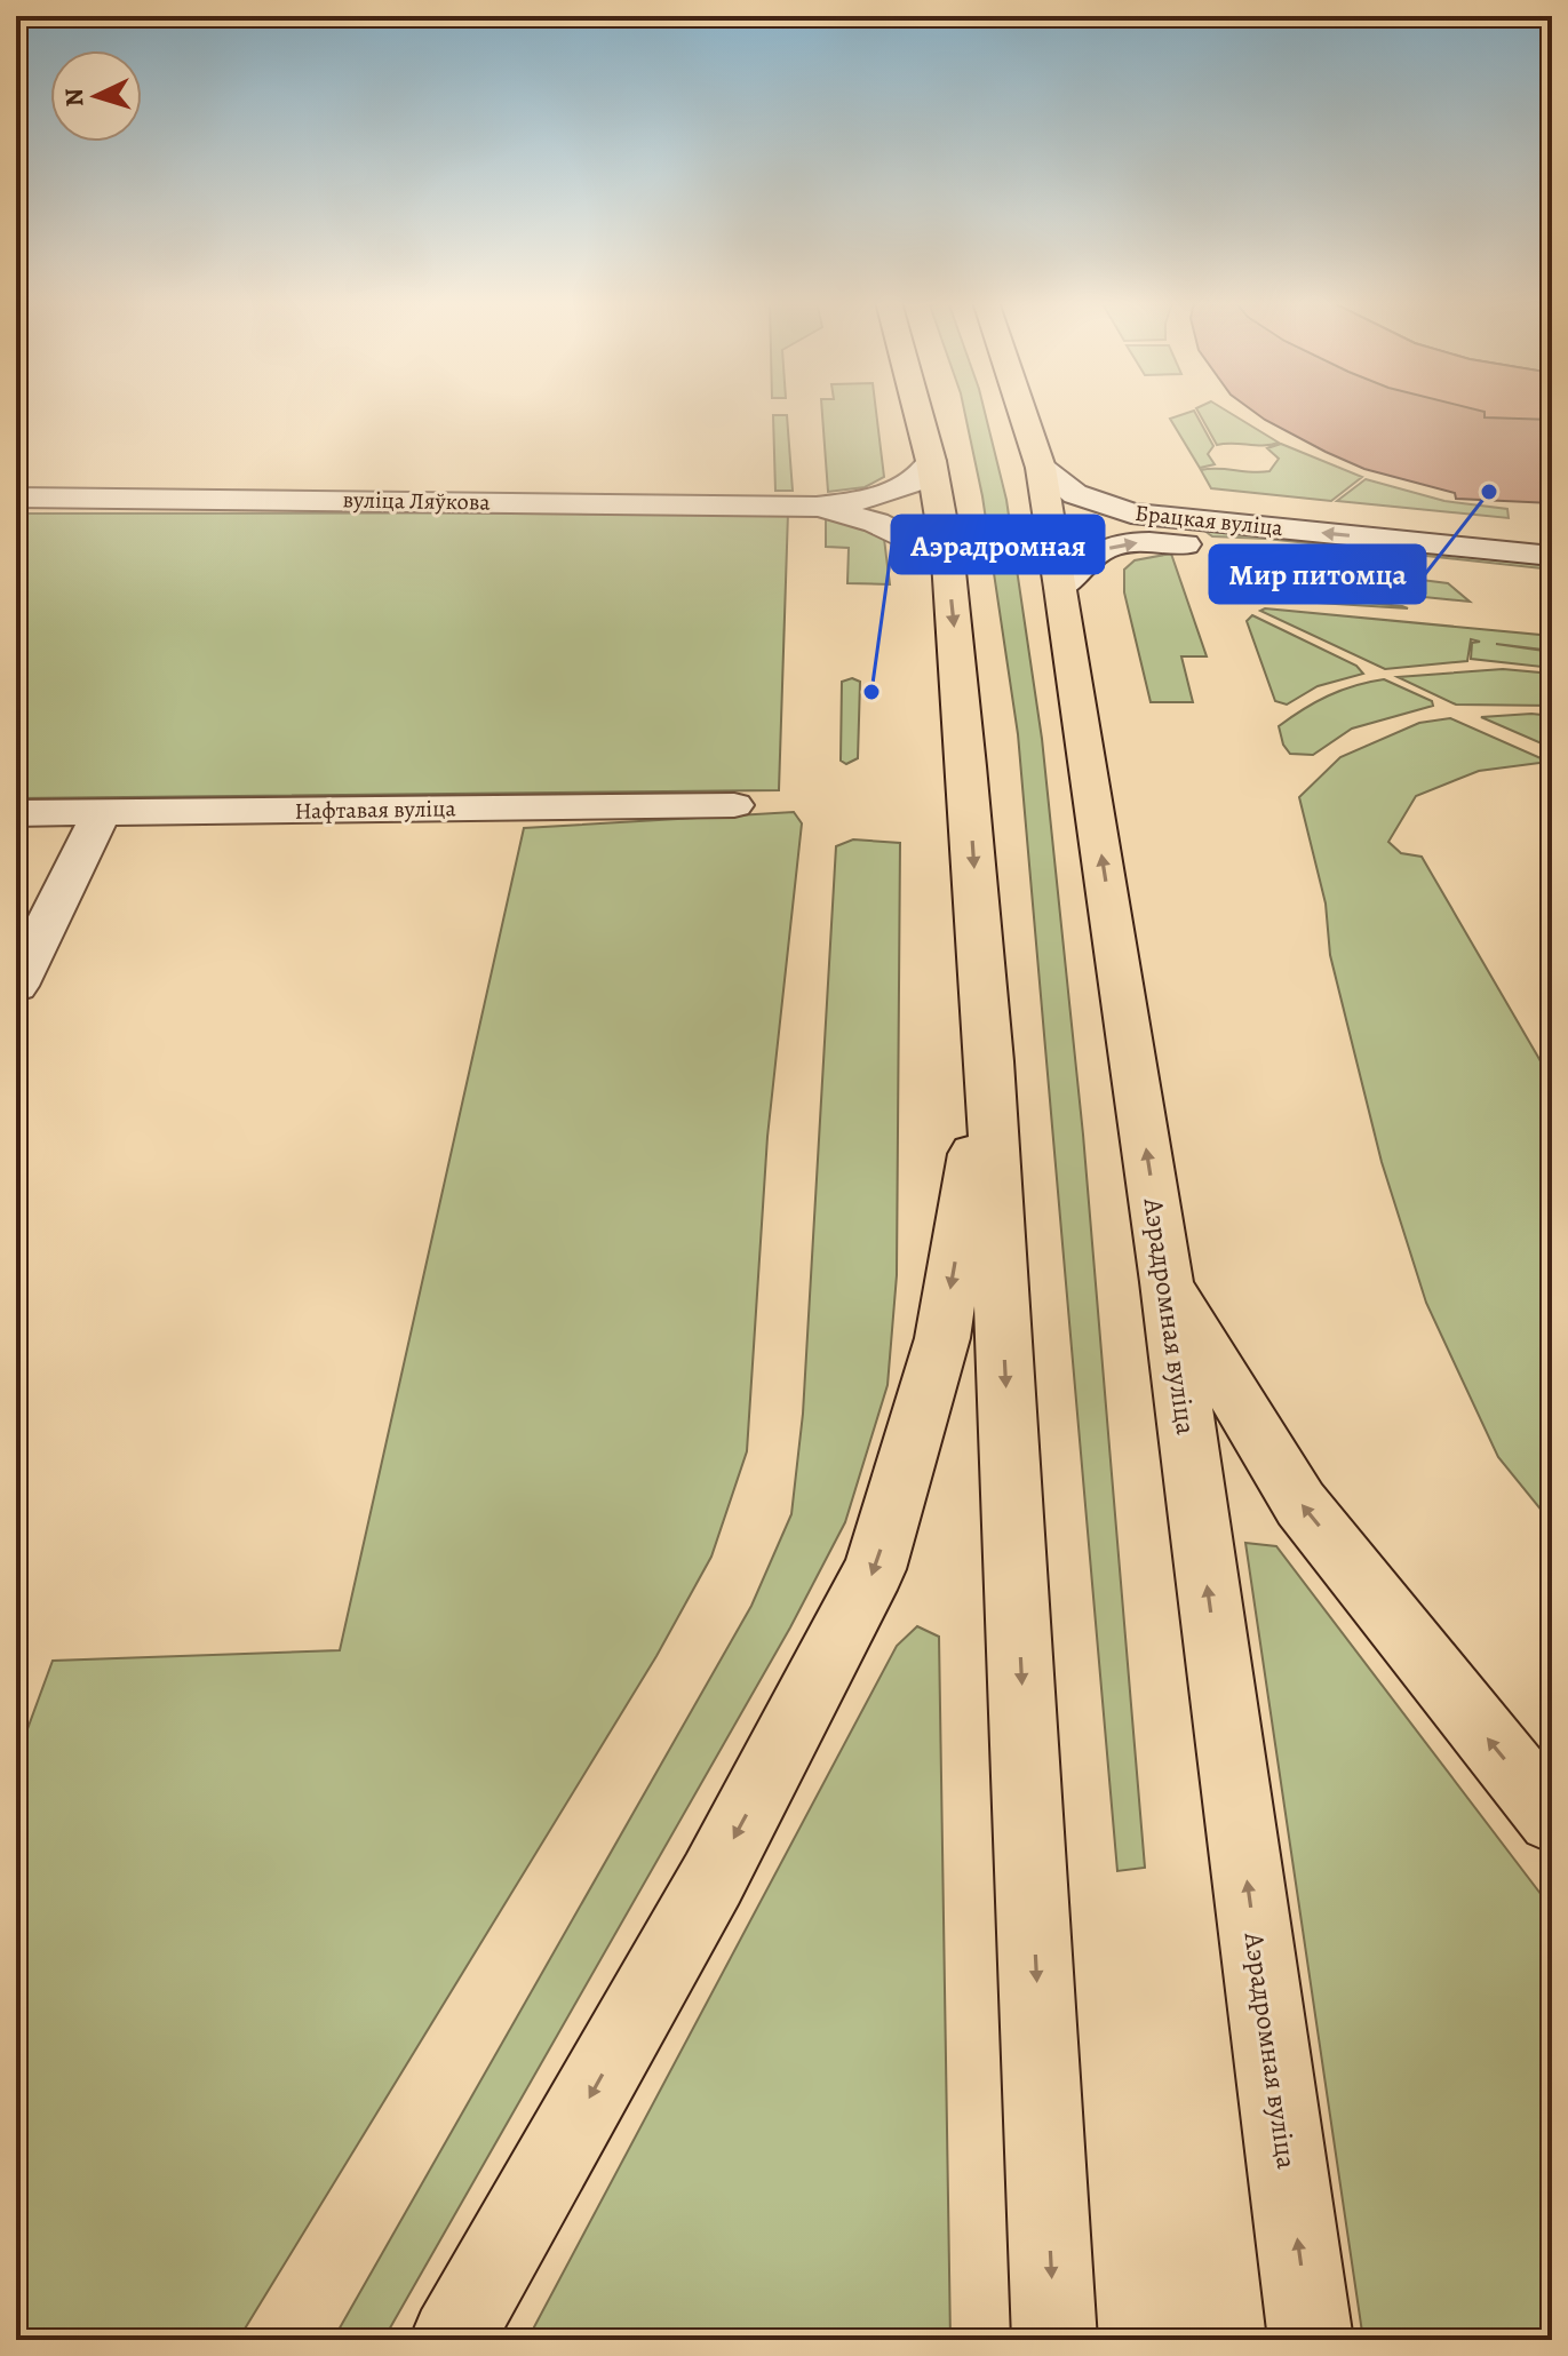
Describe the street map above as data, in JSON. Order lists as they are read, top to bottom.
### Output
{
  "streets": {
    "main road": ["Аэрадромная вуліца"],
    "street": ["вуліца Ляўкова", "Брацкая вуліца", "Нафтавая вуліца"]
  },
  "crossings": [
    ["Брацкая вуліца", "Аэрадромная вуліца"]
  ],
  "places": ["Мир питомца", "Аэрадромная"],
  "north": "left"
}
